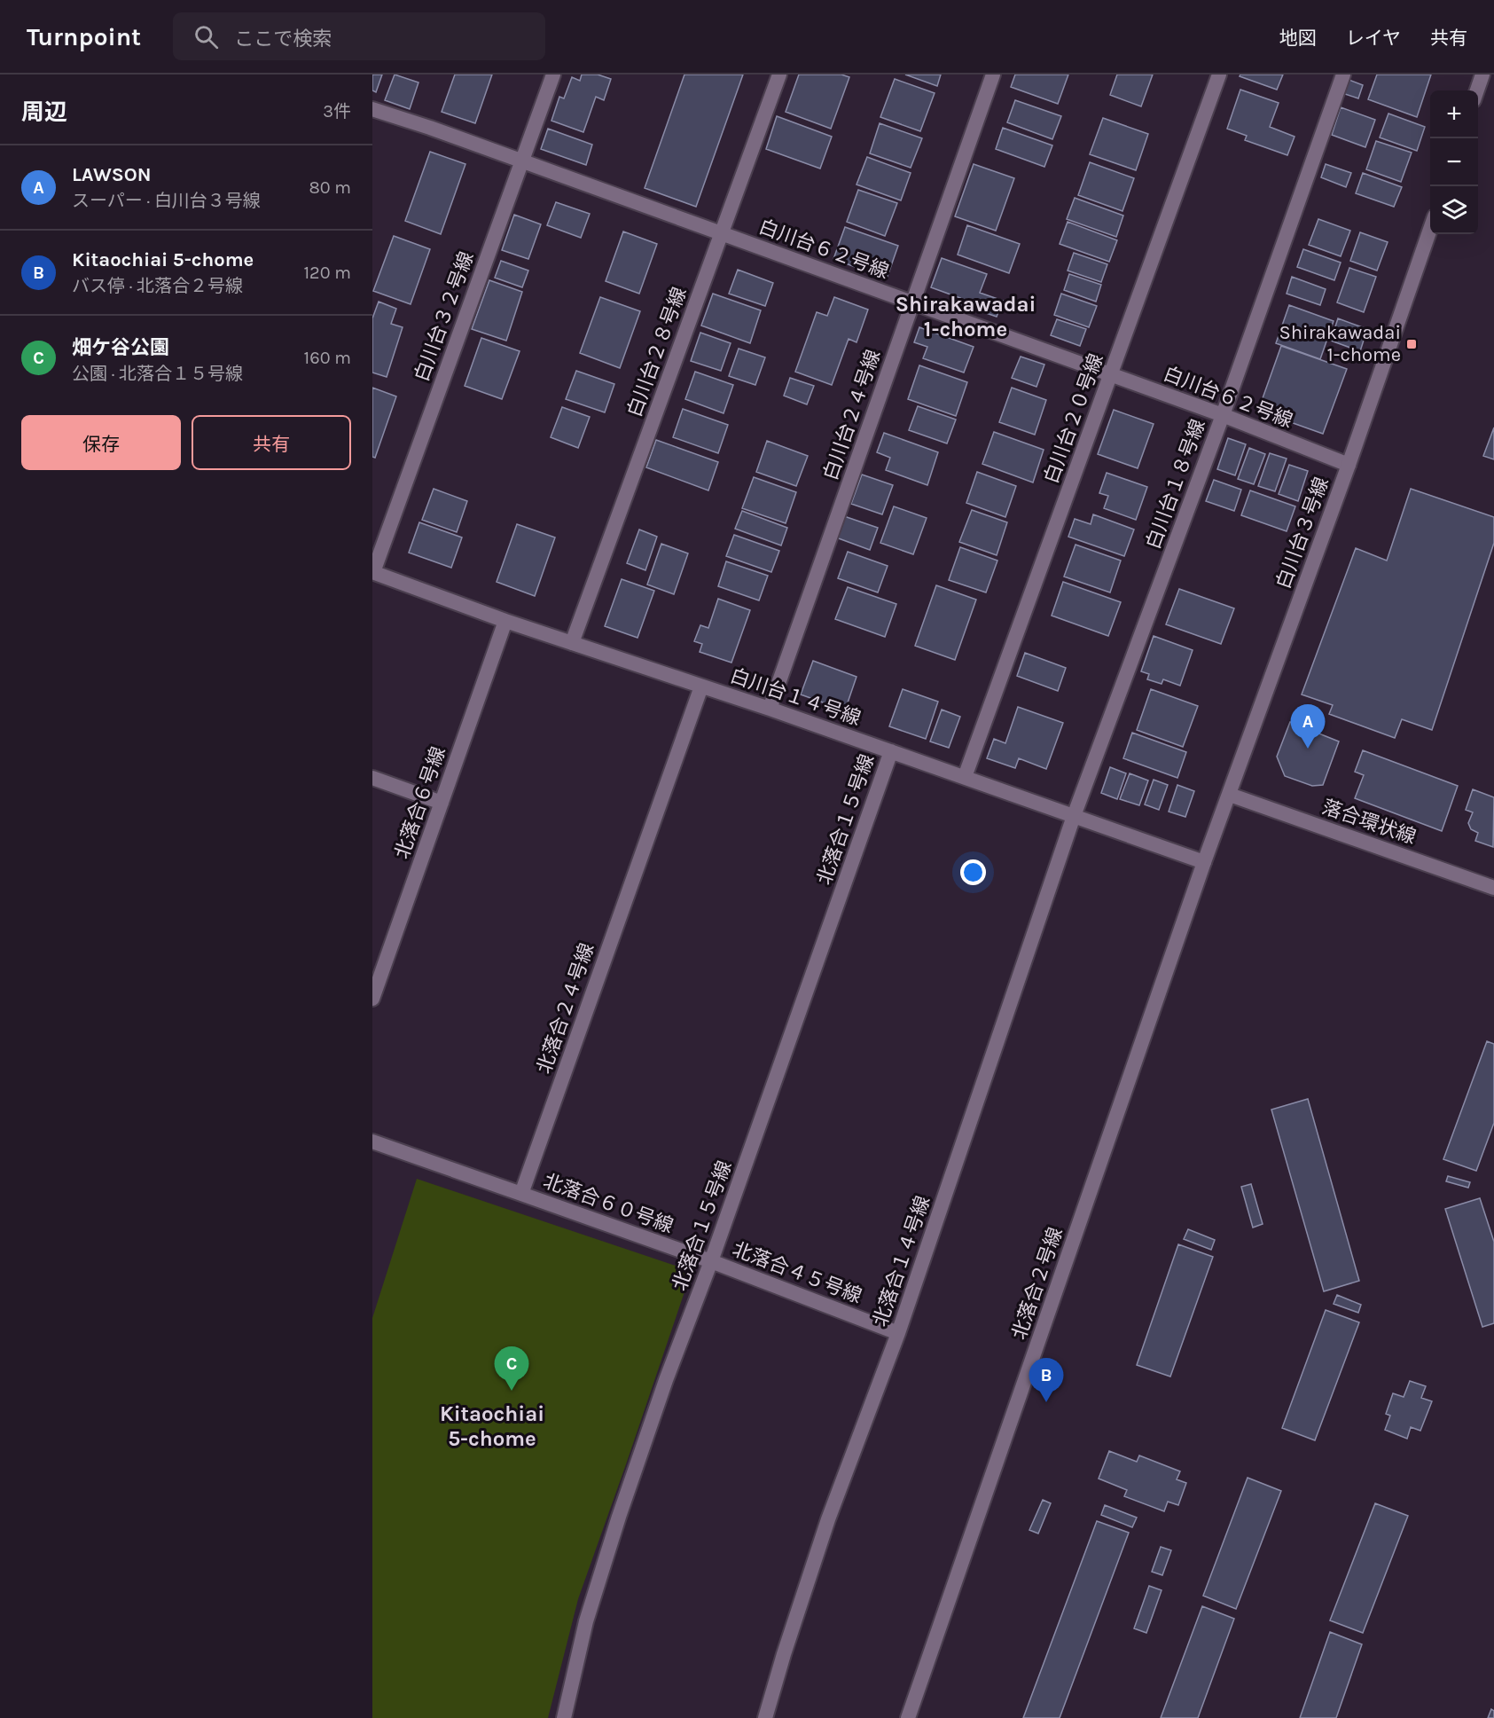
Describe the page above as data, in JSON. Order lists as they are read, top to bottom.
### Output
{
  "streets": {
    "street": [
      "白川台６２号線",
      "白川台３２号線",
      "白川台２８号線",
      "白川台２４号線",
      "白川台２０号線",
      "白川台１８号線",
      "白川台３号線",
      "白川台１４号線",
      "北落合６号線",
      "北落合１５号線",
      "落合環状線",
      "北落合２４号線",
      "北落合６０号線",
      "北落合１４号線",
      "北落合４５号線",
      "北落合２号線"
    ]
  },
  "crossings": [
    ["白川台６２号線", "白川台３２号線"],
    ["白川台６２号線", "白川台２８号線"],
    ["白川台６２号線", "白川台２４号線"],
    ["白川台６２号線", "白川台２０号線"],
    ["白川台６２号線", "白川台１８号線"],
    ["白川台６２号線", "白川台３号線"],
    ["白川台３２号線", "白川台１４号線"],
    ["白川台２８号線", "白川台１４号線"],
    ["白川台２４号線", "白川台１４号線"],
    ["白川台２０号線", "白川台１４号線"],
    ["白川台１８号線", "白川台１４号線"],
    ["白川台１８号線", "北落合１４号線"],
    ["白川台３号線", "白川台１４号線"],
    ["白川台３号線", "落合環状線"],
    ["白川台３号線", "北落合２号線"],
    ["白川台１４号線", "北落合６号線"],
    ["白川台１４号線", "北落合１５号線"],
    ["白川台１４号線", "北落合２４号線"],
    ["白川台１４号線", "北落合１４号線"],
    ["白川台１４号線", "北落合２号線"],
    ["北落合１５号線", "北落合６０号線"],
    ["北落合１５号線", "北落合４５号線"],
    ["北落合２４号線", "北落合６０号線"],
    ["北落合６０号線", "北落合４５号線"],
    ["北落合１４号線", "北落合４５号線"]
  ],
  "districts": ["Shirakawadai 1-chome", "Kitaochiai 5-chome"],
  "places": {
    "transit": ["Shirakawadai 1-chome"]
  },
  "page": {
    "header": "Turnpoint",
    "search": "ここで検索",
    "nav": ["地図", "レイヤ", "共有"],
    "heading": ["周辺", "3件"],
    "map_buttons": ["+", "−"],
    "list": [
      {
        "mark": "A",
        "name": "LAWSON",
        "note": "スーパー · 白川台３号線",
        "value": "80 m"
      },
      {
        "mark": "B",
        "name": "Kitaochiai 5-chome",
        "note": "バス停 · 北落合２号線",
        "value": "120 m"
      },
      {
        "mark": "C",
        "name": "畑ケ谷公園",
        "note": "公園 · 北落合１５号線",
        "value": "160 m"
      }
    ],
    "buttons": ["保存", "共有"],
    "pins": ["A", "C", "B"]
  }
}
